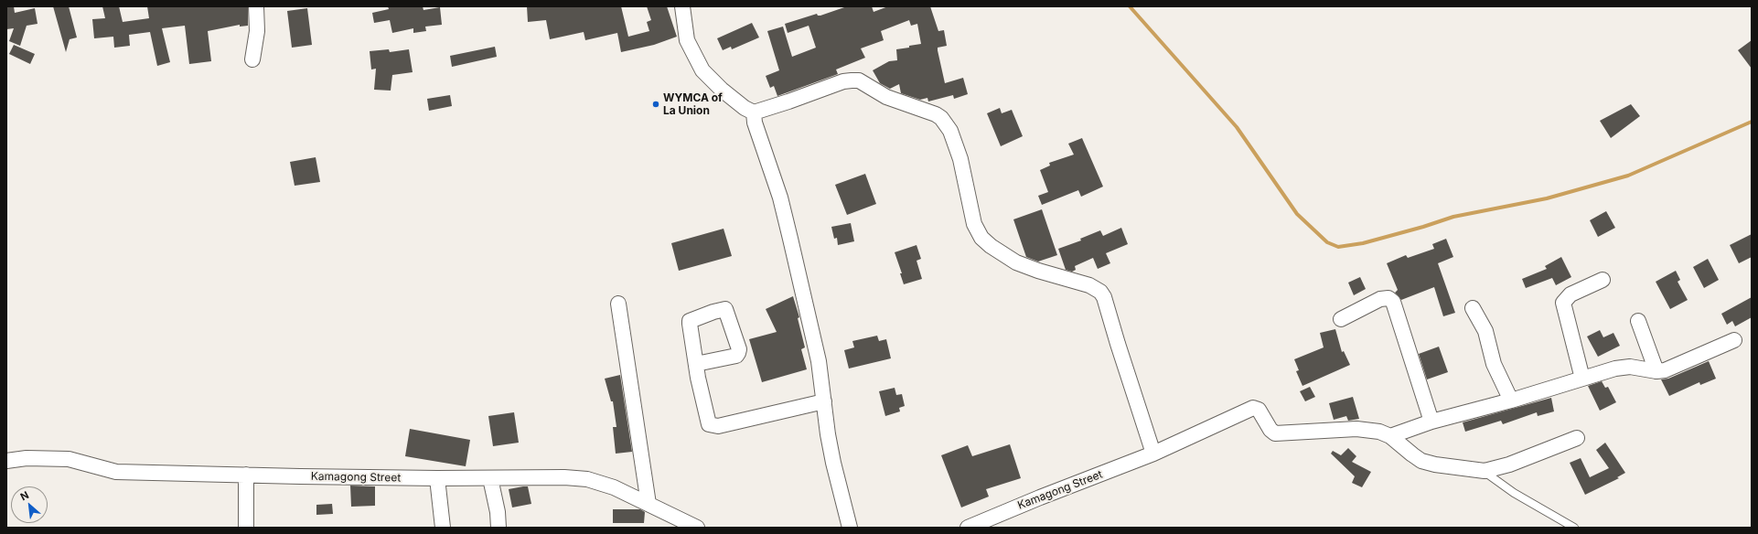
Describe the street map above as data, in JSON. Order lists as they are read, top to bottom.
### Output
{
  "streets": {
    "street": ["Kamagong Street"]
  },
  "places": ["WYMCA of La Union"],
  "north": "top left"
}
